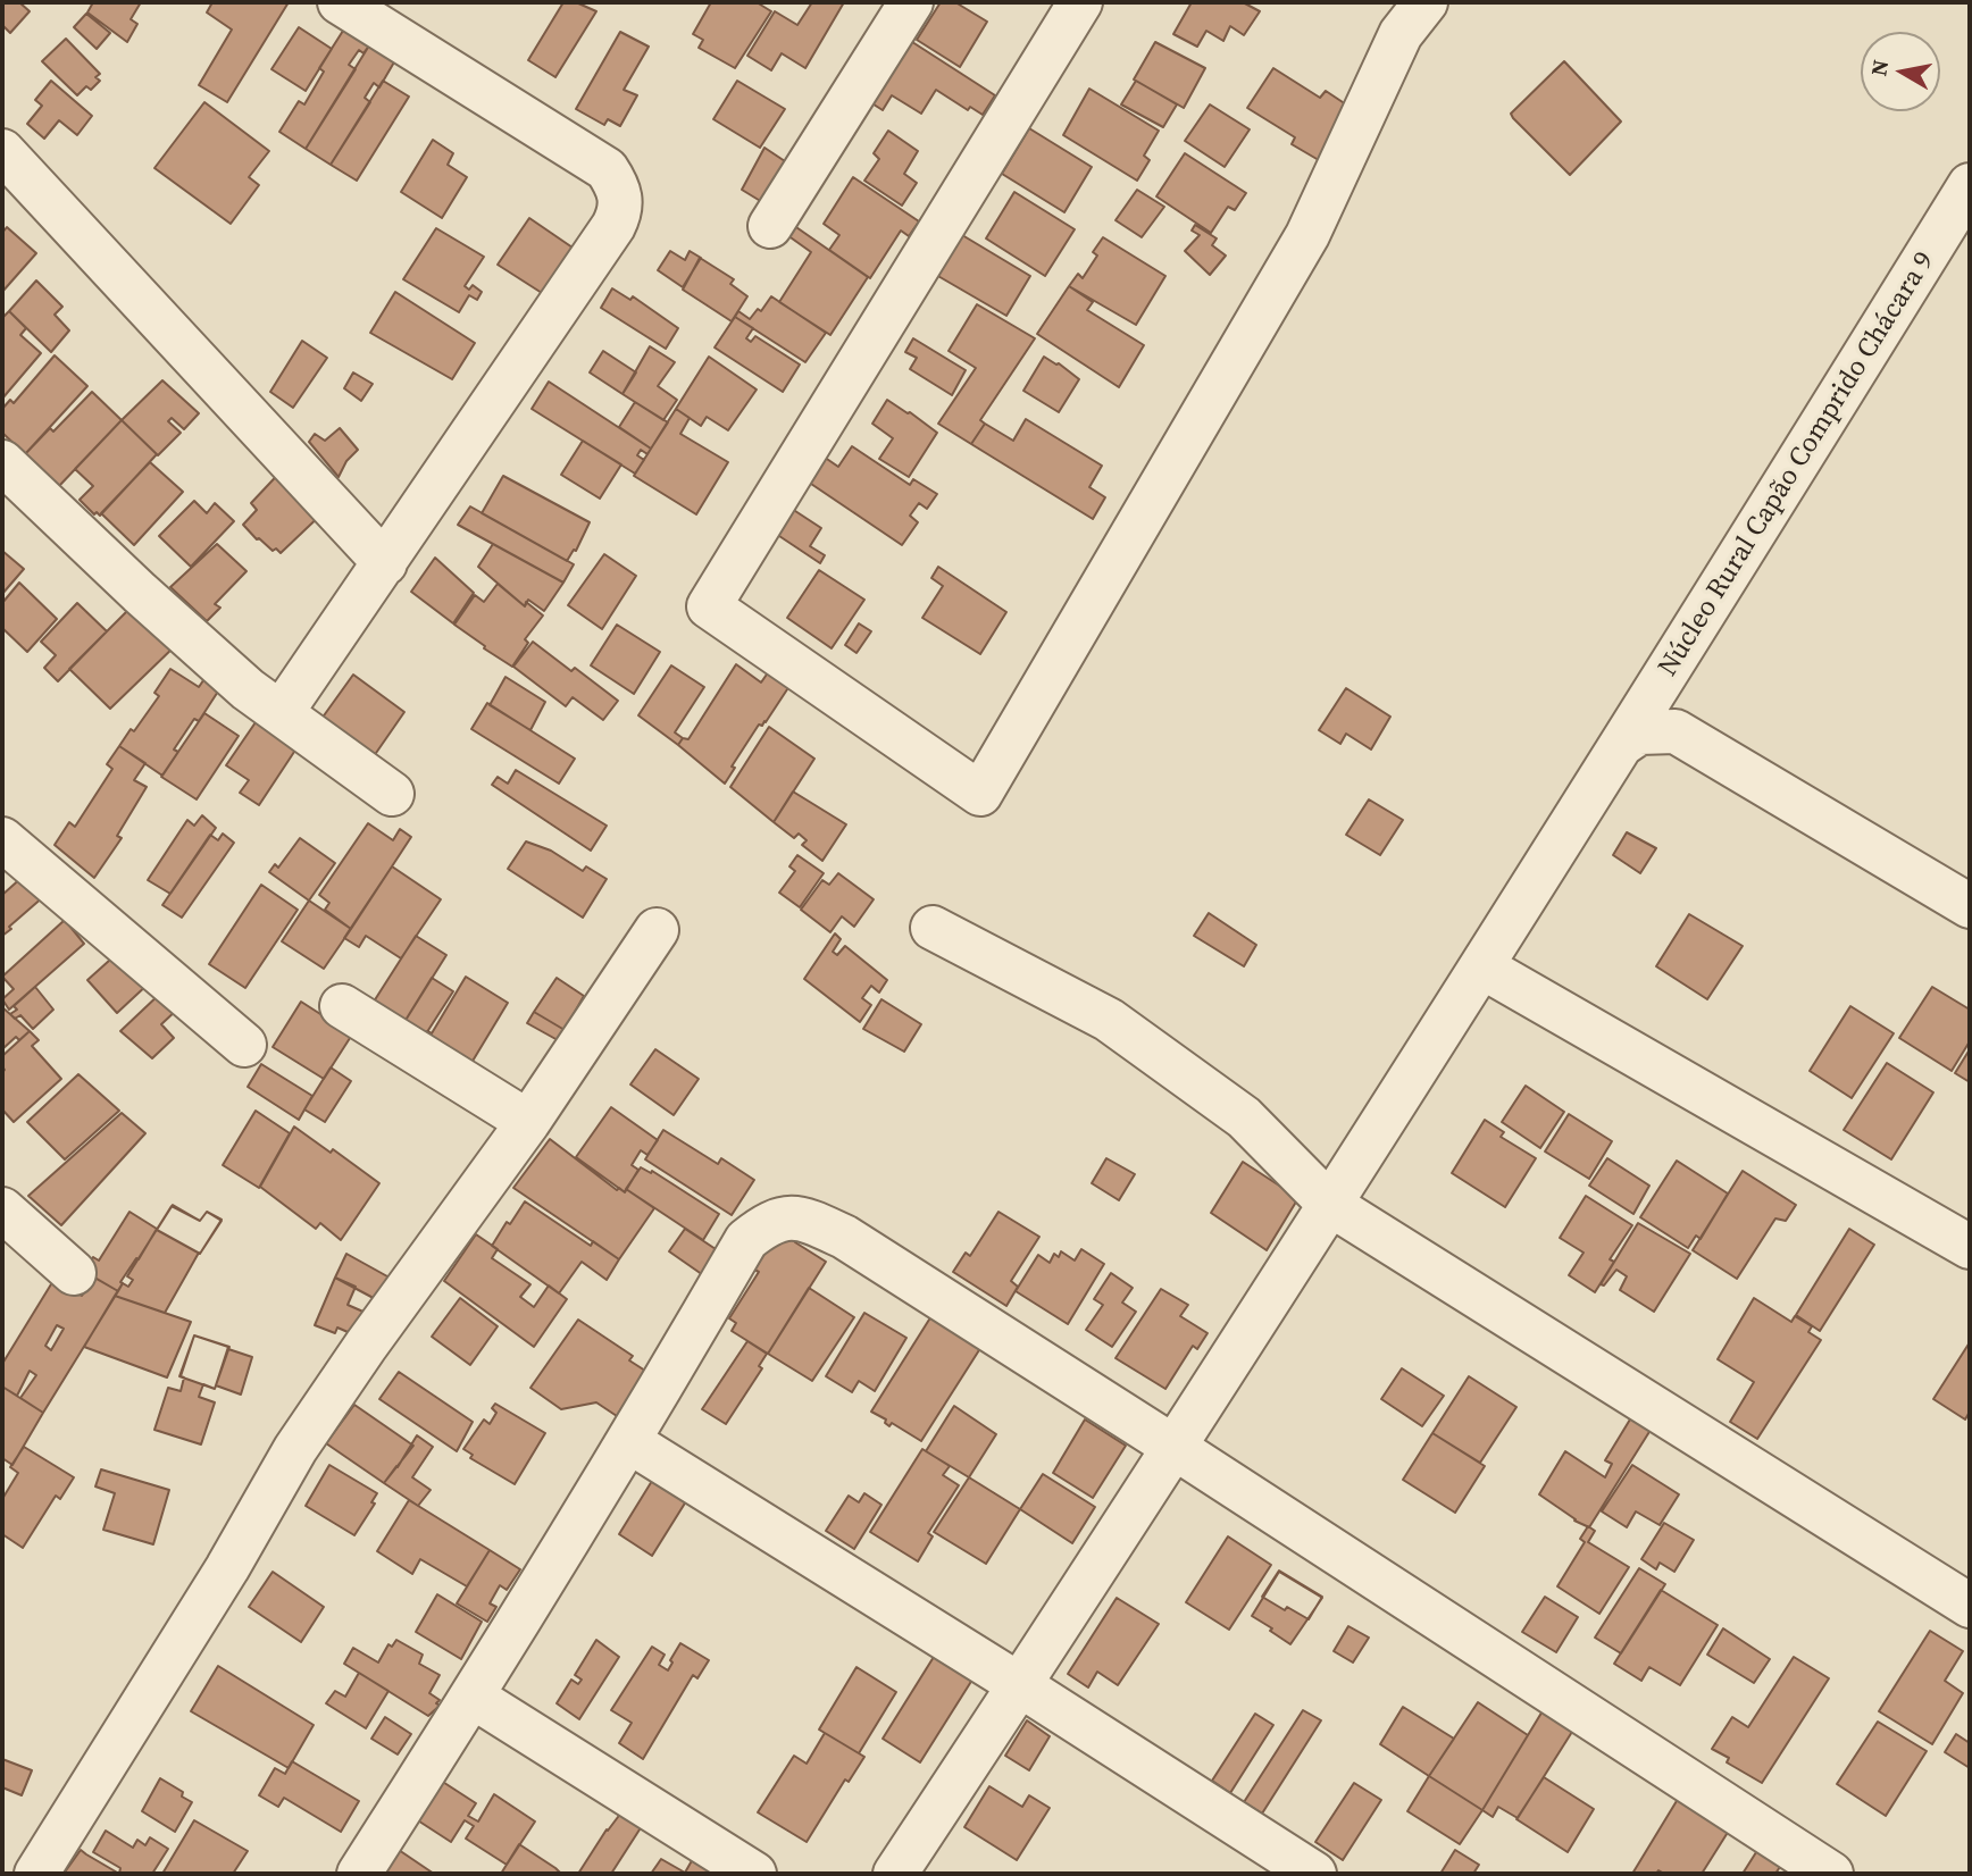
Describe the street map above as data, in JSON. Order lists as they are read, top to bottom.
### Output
{
  "streets": {
    "street": ["Núcleo Rural Capão Comprido Chácara 9"]
  },
  "north": "left"
}
